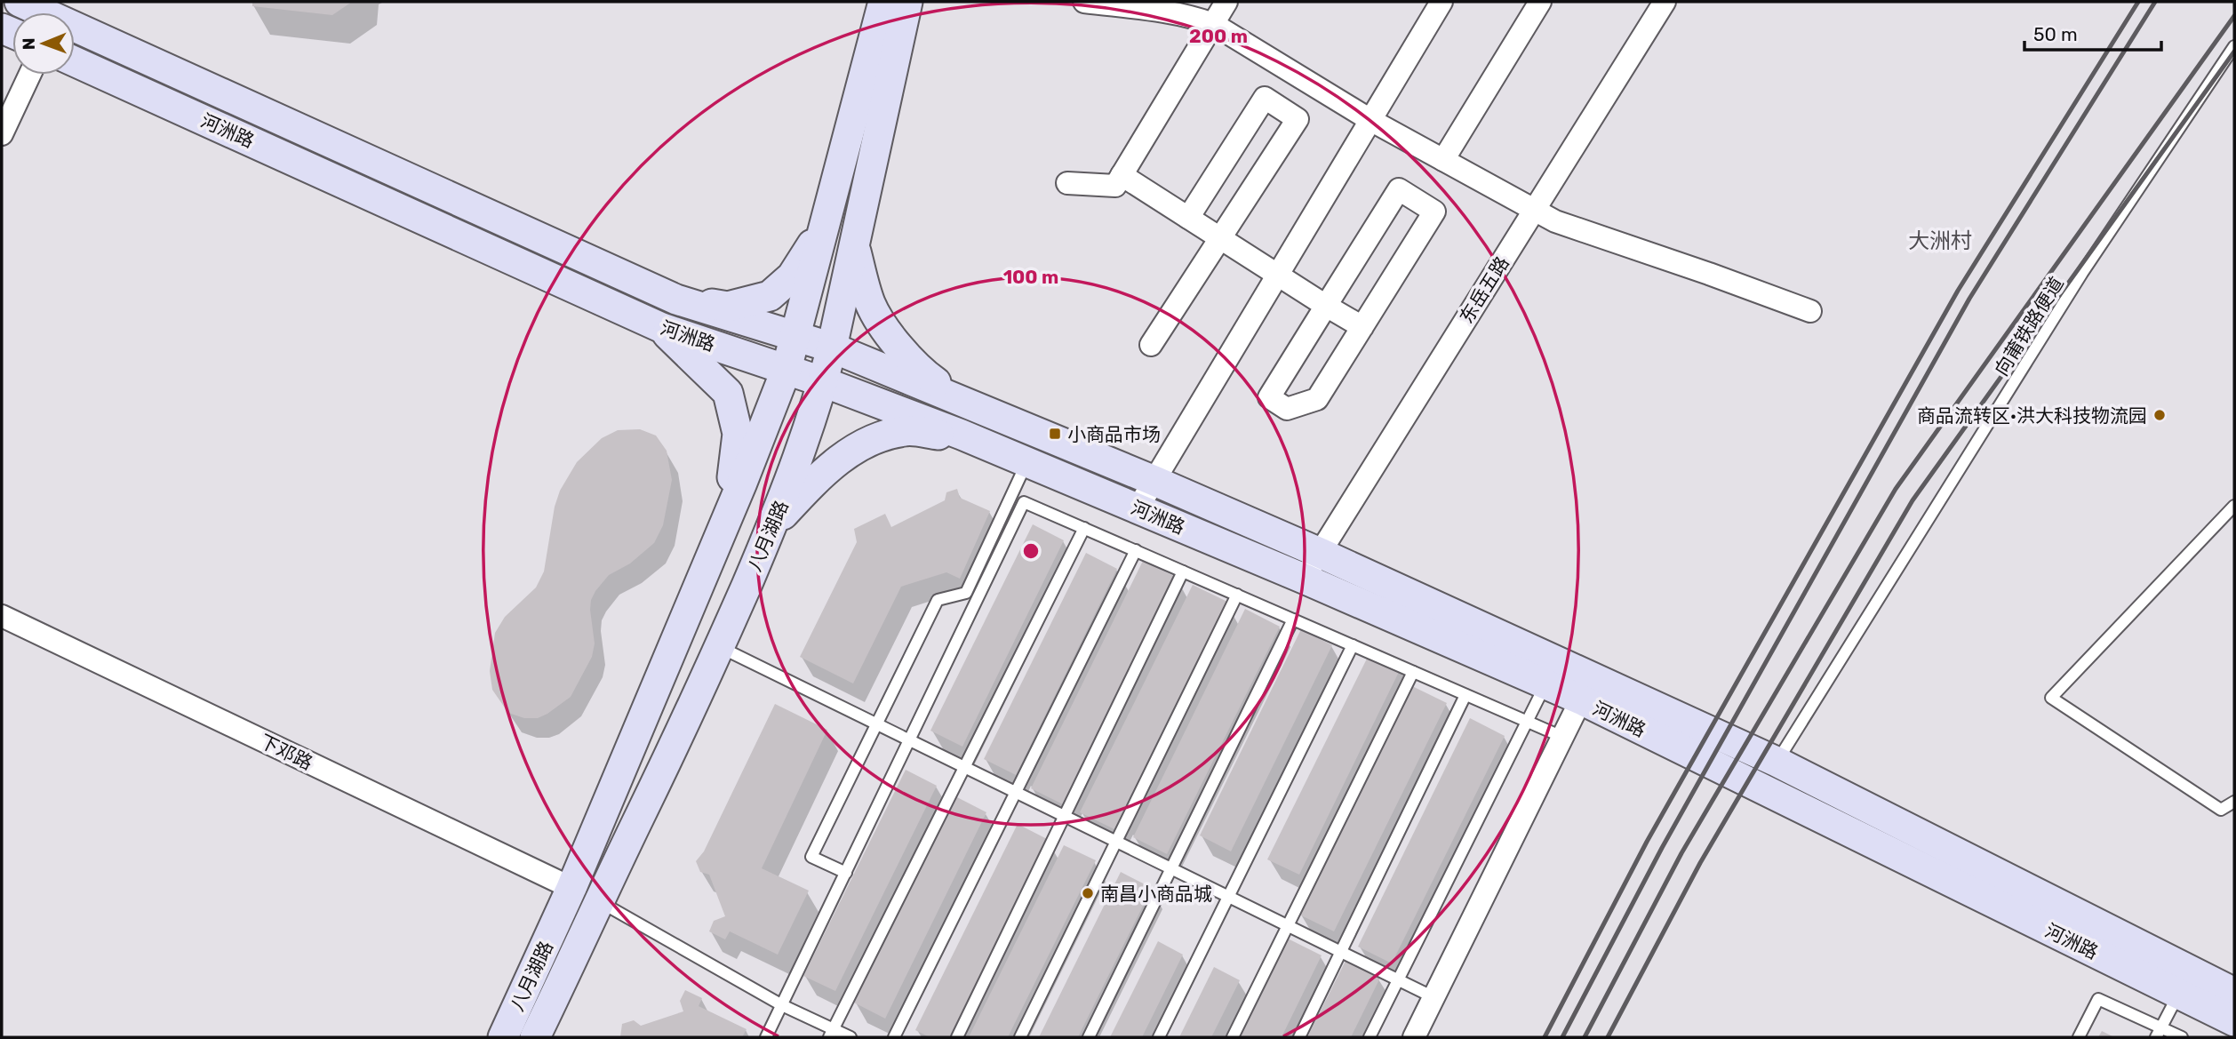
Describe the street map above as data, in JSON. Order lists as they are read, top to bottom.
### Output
{
  "streets": {
    "main road": ["河洲路", "八月湖路"],
    "street": ["东岳五路", "下邓路"],
    "lane": ["向莆铁路便道"]
  },
  "crossings": [
    ["河洲路", "东岳五路"],
    ["河洲路", "向莆铁路便道"],
    ["河洲路", "八月湖路"],
    ["八月湖路", "下邓路"]
  ],
  "districts": ["大洲村"],
  "places": {
    "other": ["商品流转区·洪大科技物流园", "南昌小商品城"],
    "transit": ["小商品市场"]
  },
  "scale_bar": "50 m",
  "north": "left",
  "rings": ["200 m", "100 m"]
}
